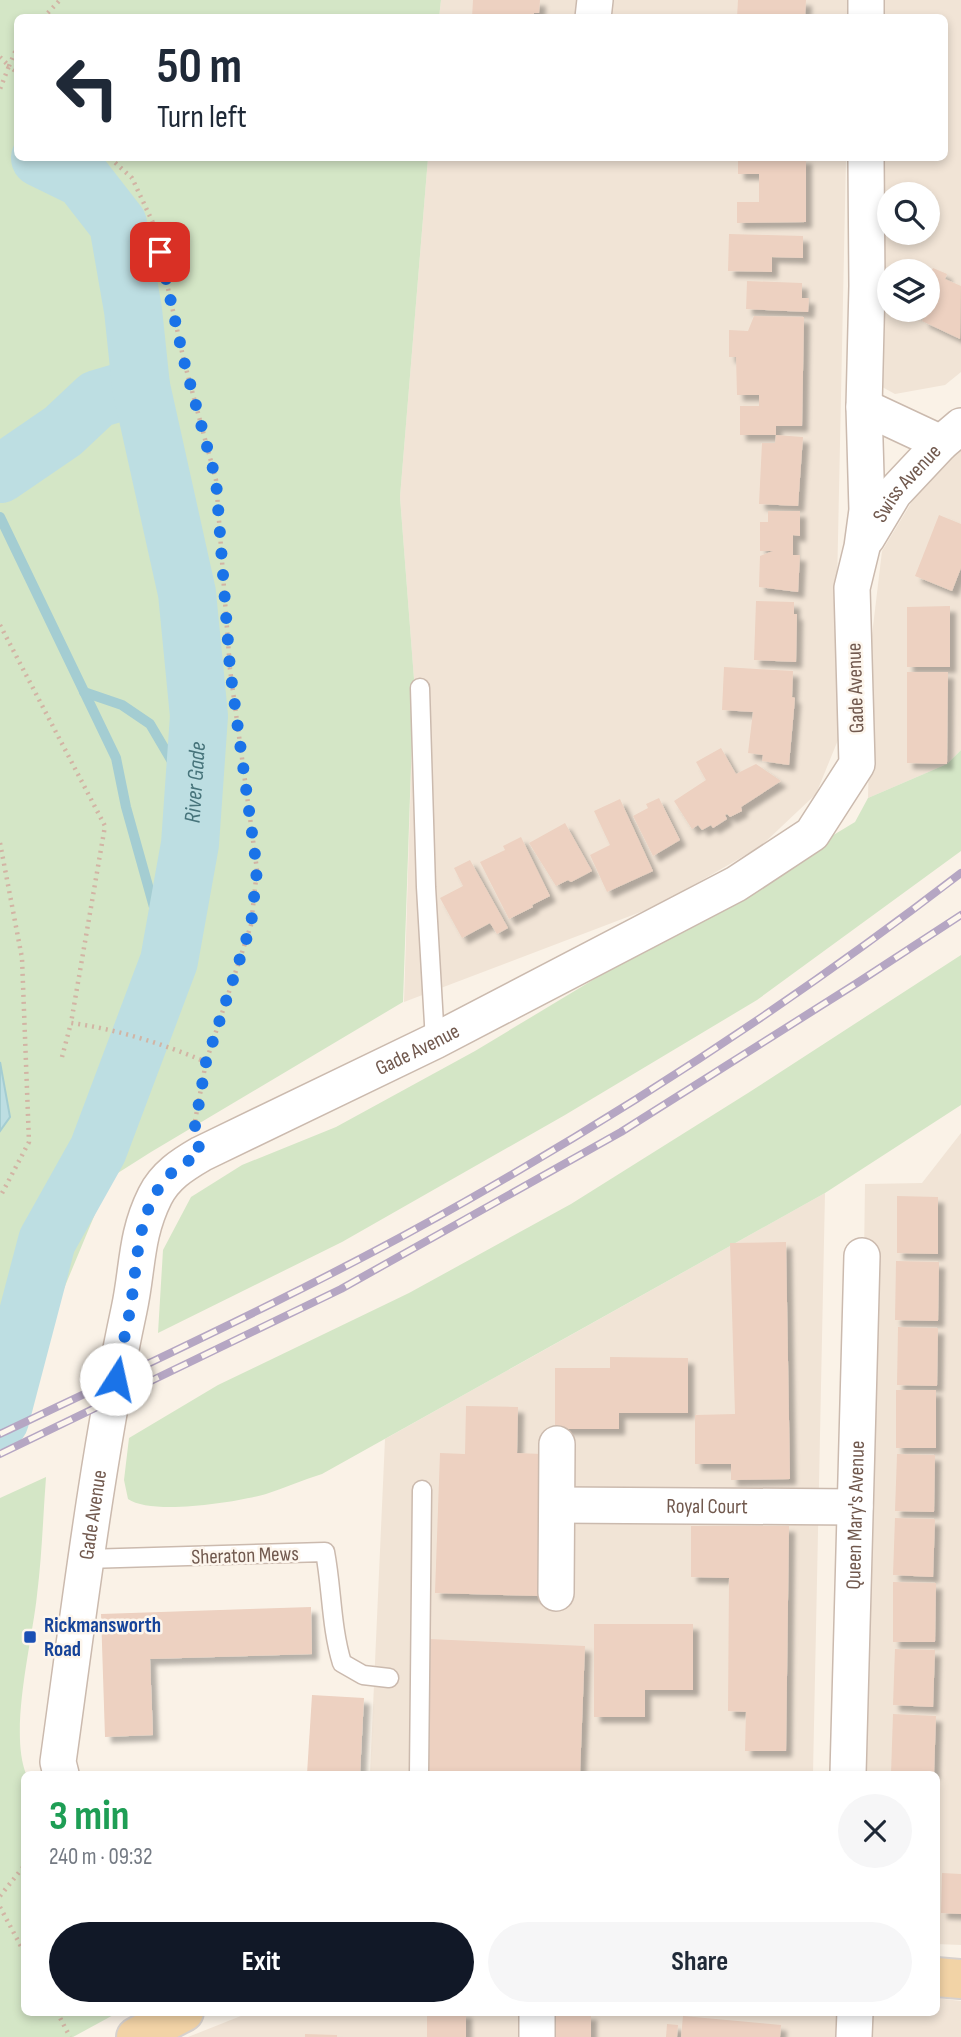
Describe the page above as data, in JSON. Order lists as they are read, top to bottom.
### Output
{
  "streets": {
    "street": [
      "Swiss Avenue",
      "Gade Avenue",
      "Royal Court",
      "Queen Mary's Avenue"
    ],
    "lane": ["Sheraton Mews"]
  },
  "crossings": [
    ["Swiss Avenue", "Gade Avenue"],
    ["Gade Avenue", "Sheraton Mews"],
    ["Royal Court", "Queen Mary's Avenue"]
  ],
  "water": ["River Gade"],
  "places": {
    "transit": ["Rickmansworth Road"]
  },
  "page": {
    "turn": ["50 m", "Turn left"],
    "heading": ["3 min", "240 m · 09:32"],
    "buttons": ["Exit", "Share"]
  }
}
